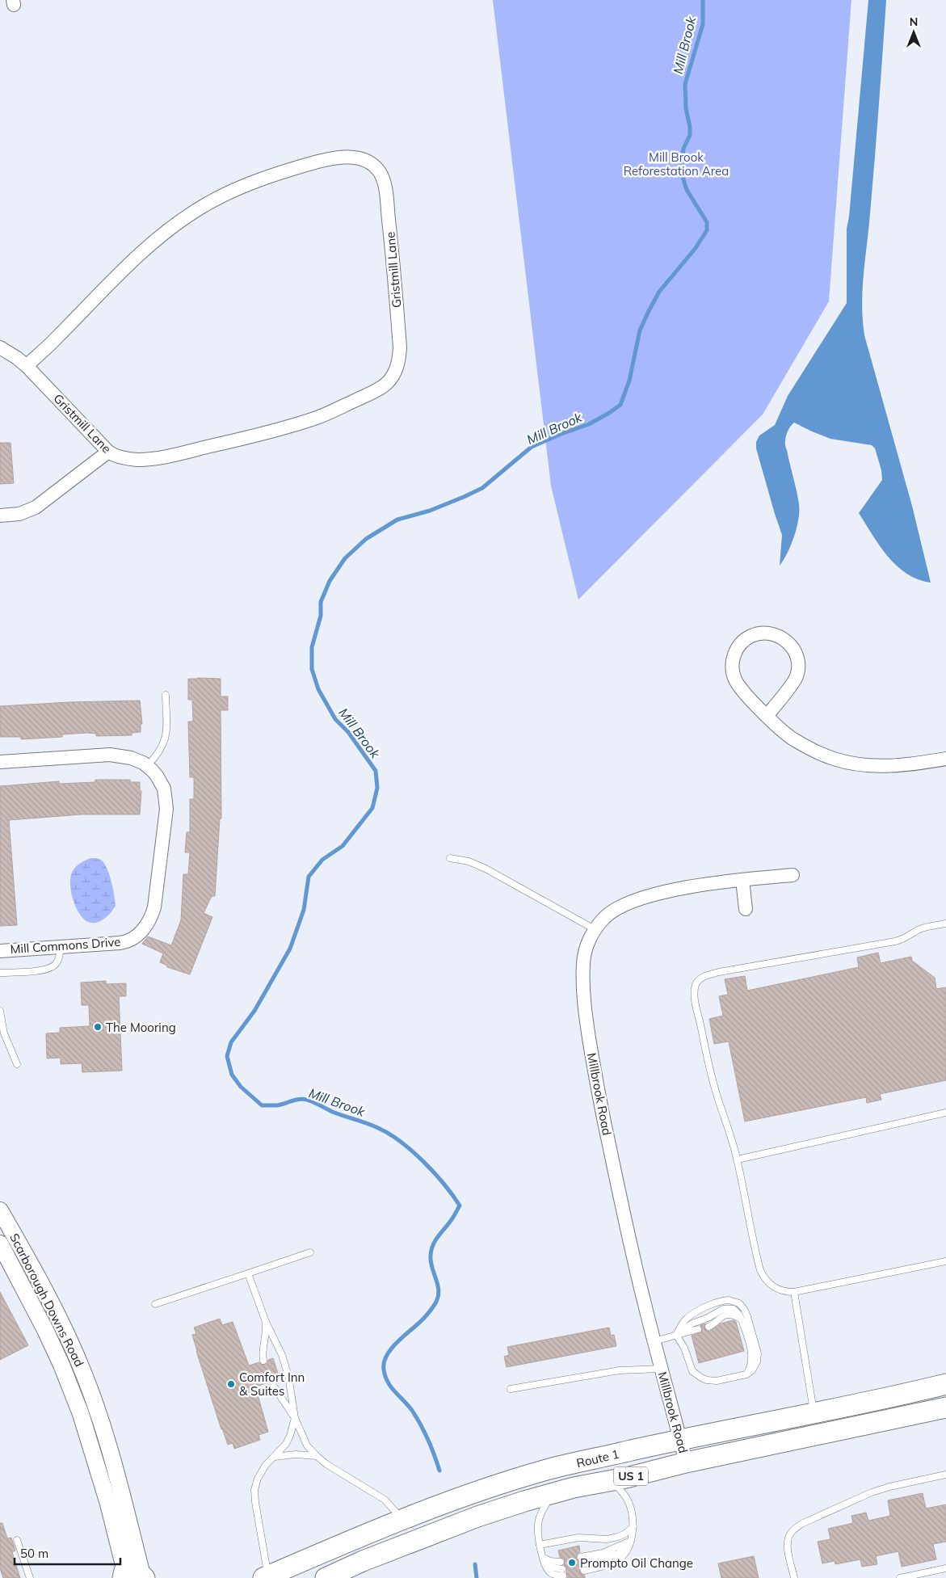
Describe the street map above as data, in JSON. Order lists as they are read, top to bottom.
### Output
{
  "streets": {
    "main road": ["Route 1", "US 1"],
    "street": [
      "Gristmill Lane",
      "Mill Commons Drive",
      "Millbrook Road",
      "Scarborough Downs Road"
    ]
  },
  "crossings": [
    ["Millbrook Road", "Route 1"]
  ],
  "water": ["Mill Brook"],
  "parks": ["Mill Brook Reforestation Area"],
  "places": ["The Mooring", "Comfort Inn & Suites", "Prompto Oil Change"],
  "scale_bar": "50 m",
  "north": "top"
}
